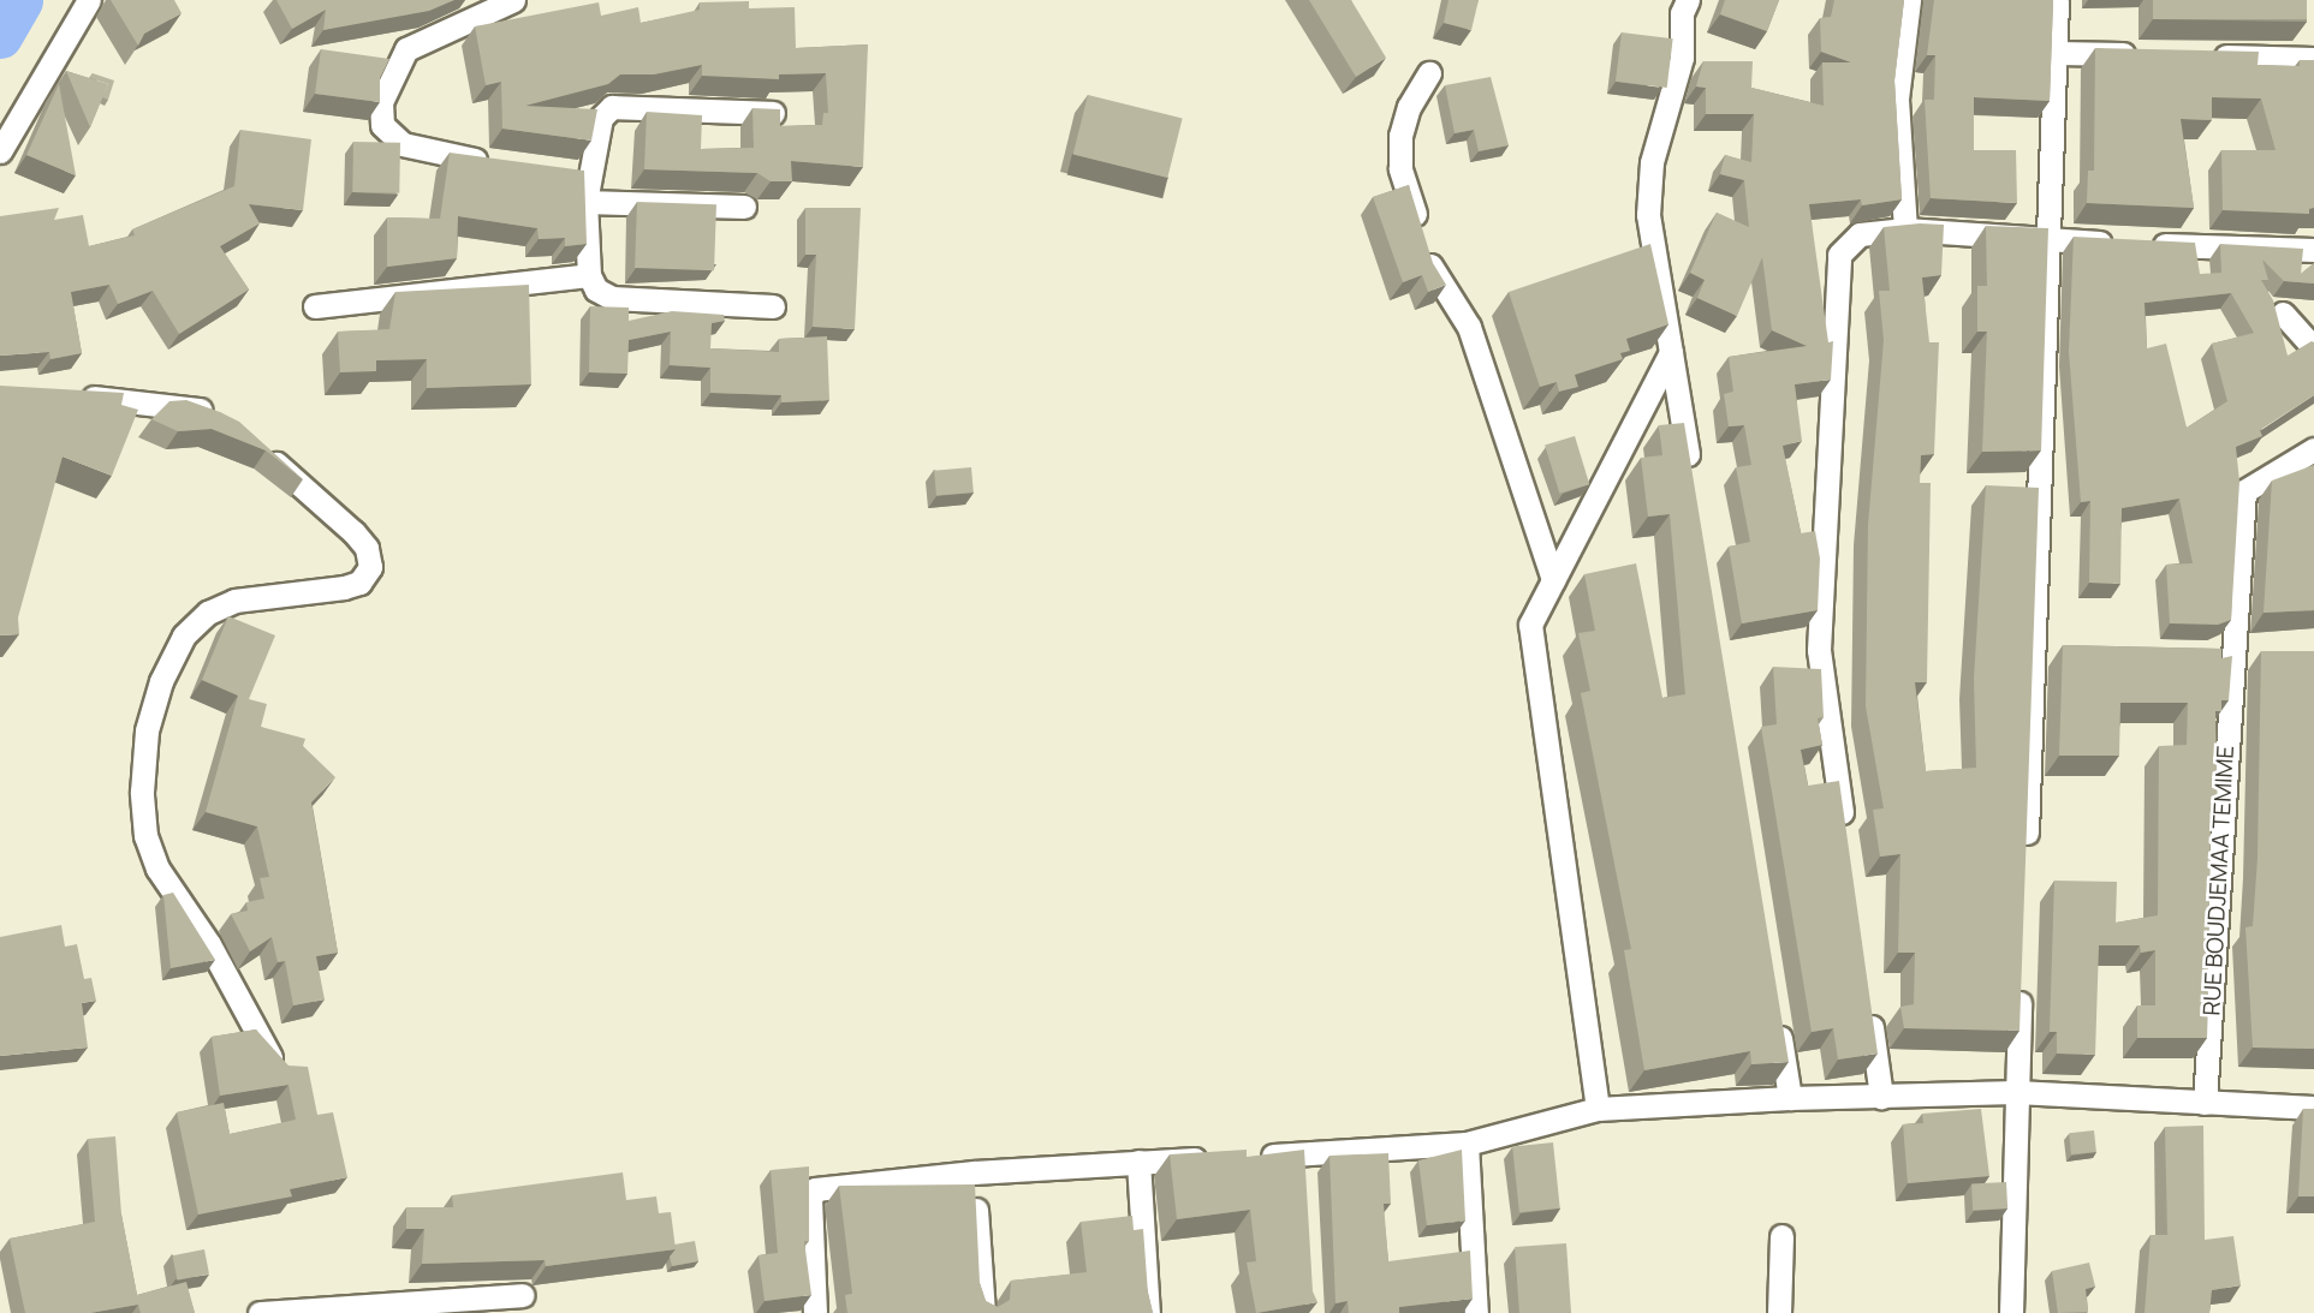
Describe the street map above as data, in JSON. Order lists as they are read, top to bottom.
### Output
{
  "streets": {
    "street": ["RUE BOUDJEMAA TEMIME"]
  }
}
